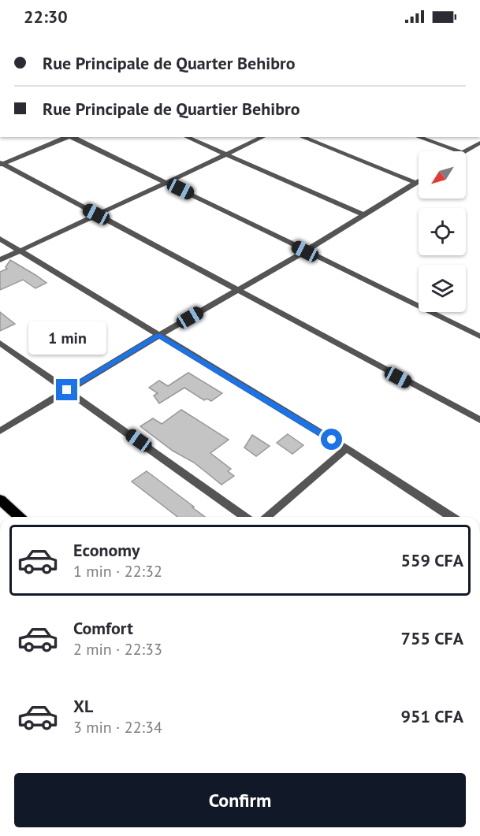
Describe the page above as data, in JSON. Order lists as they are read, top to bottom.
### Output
{
  "north": "bottom left",
  "page": {
    "status": "22:30",
    "banner": ["Rue Principale de Quarter Behibro", "Rue Principale de Quartier Behibro"],
    "bubble": "1 min",
    "list": [
      {
        "name": "Economy",
        "note": "1 min · 22:32",
        "value": "559 CFA"
      },
      {
        "name": "Comfort",
        "note": "2 min · 22:33",
        "value": "755 CFA"
      },
      {
        "name": "XL",
        "note": "3 min · 22:34",
        "value": "951 CFA"
      }
    ],
    "buttons": "Confirm"
  }
}
